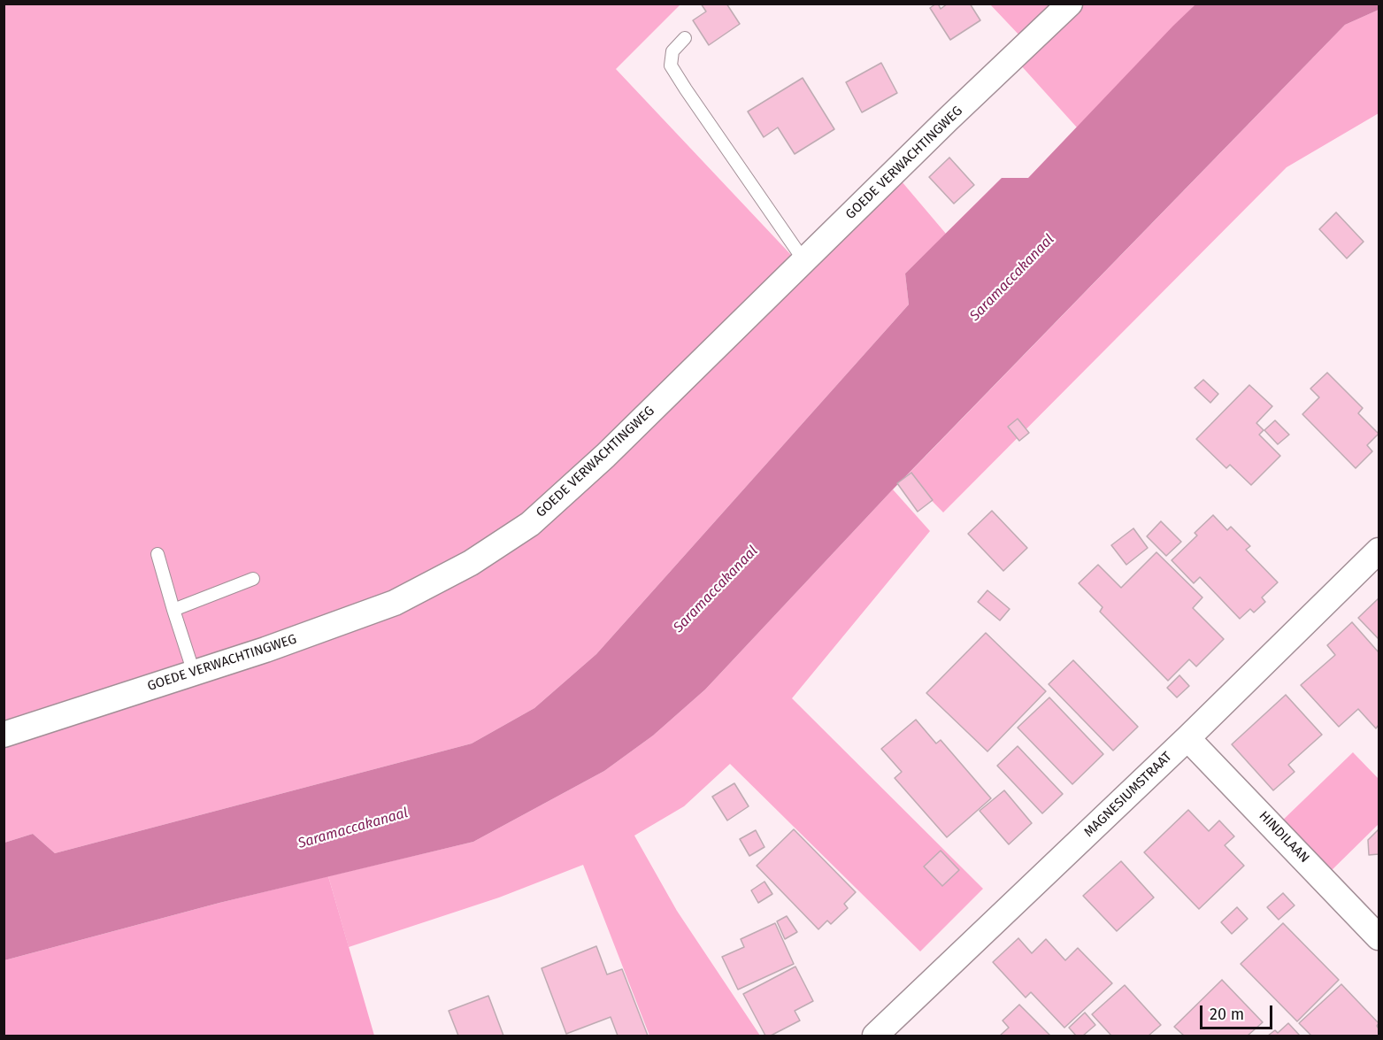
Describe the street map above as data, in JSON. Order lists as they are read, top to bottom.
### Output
{
  "streets": {
    "street": ["GOEDE VERWACHTINGWEG", "MAGNESIUMSTRAAT", "HINDILAAN"]
  },
  "crossings": [
    ["MAGNESIUMSTRAAT", "HINDILAAN"]
  ],
  "water": ["Saramaccakanaal"],
  "scale_bar": "20 m"
}
